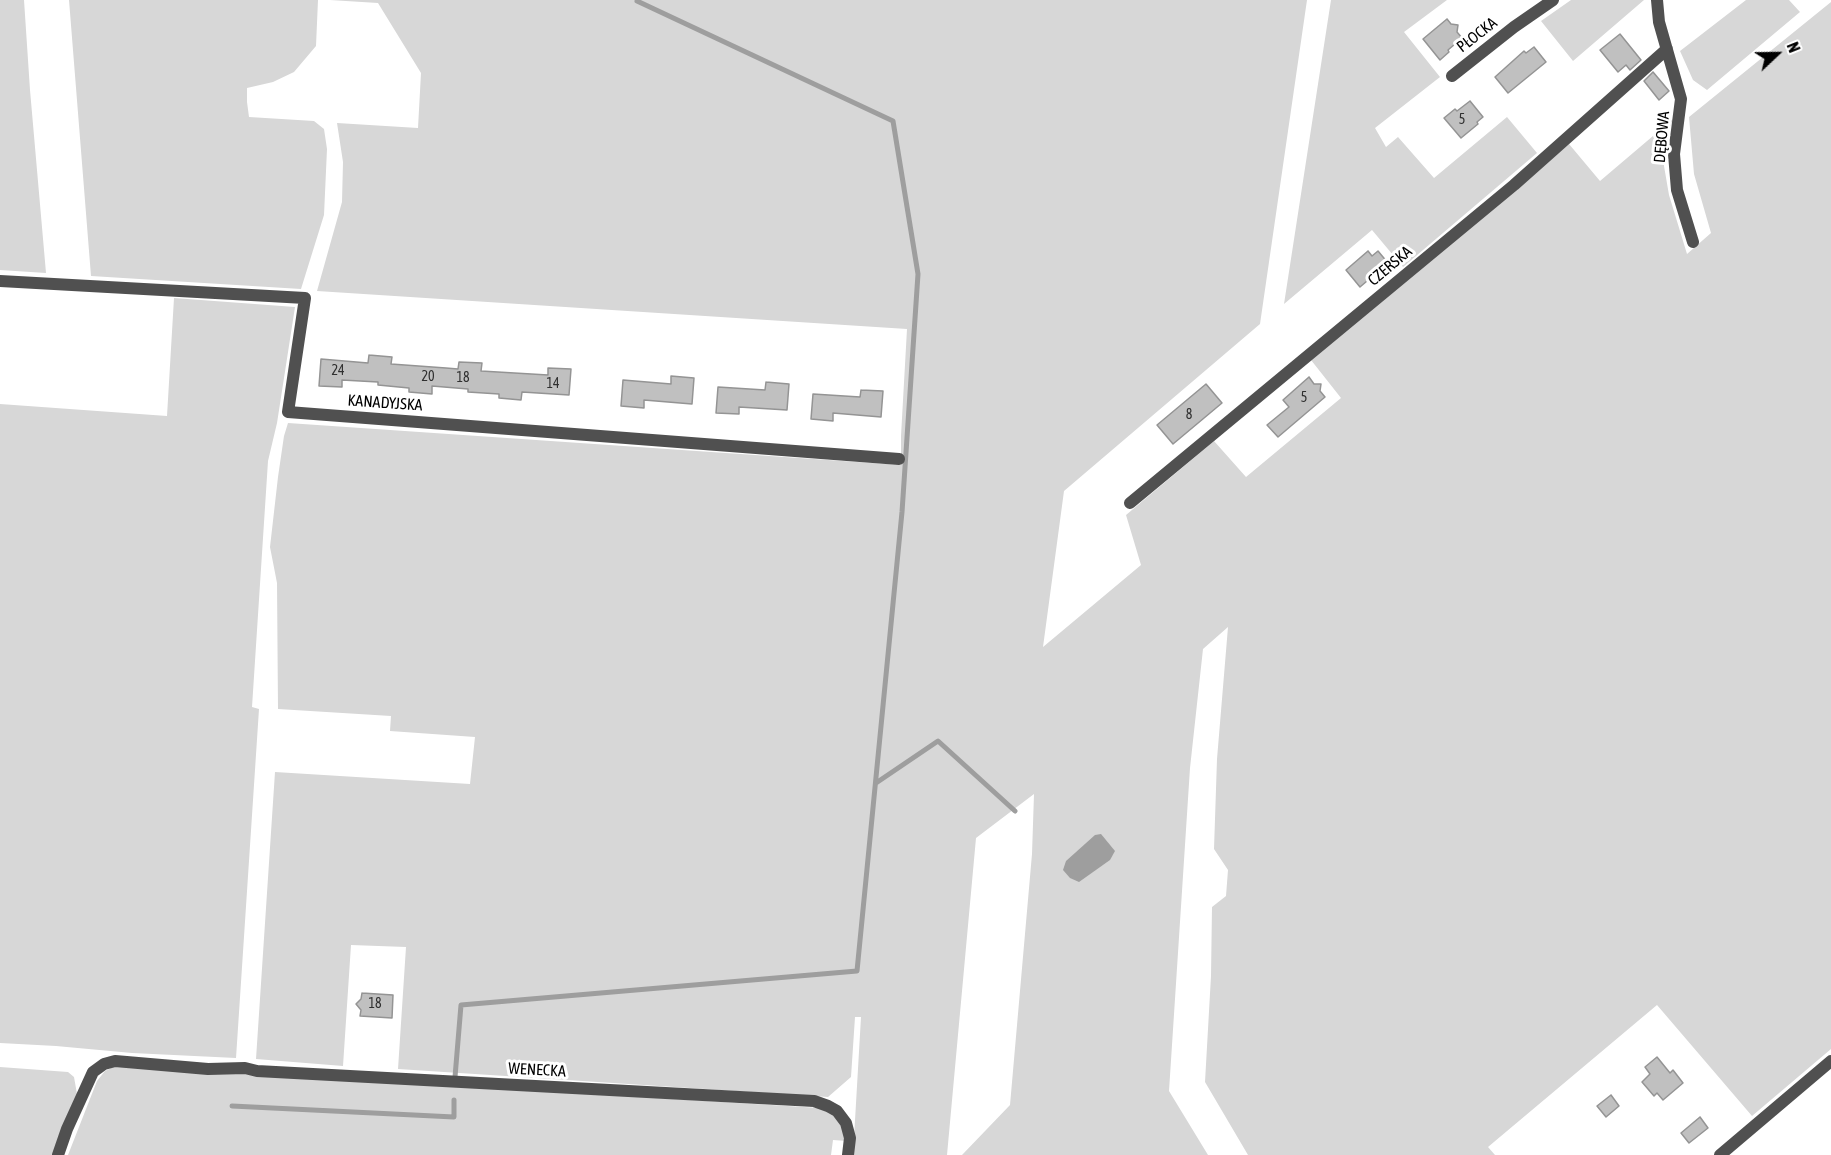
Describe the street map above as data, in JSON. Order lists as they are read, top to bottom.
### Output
{
  "streets": {
    "street": [
      "PŁOCKA",
      "DĘBOWA",
      "CZERSKA",
      "KANADYJSKA",
      "WENECKA"
    ]
  },
  "crossings": [
    ["DĘBOWA", "CZERSKA"]
  ],
  "house_numbers": [
    "5",
    "24",
    "20",
    "18",
    "14",
    "5",
    "8",
    "18"
  ],
  "north": "right"
}
